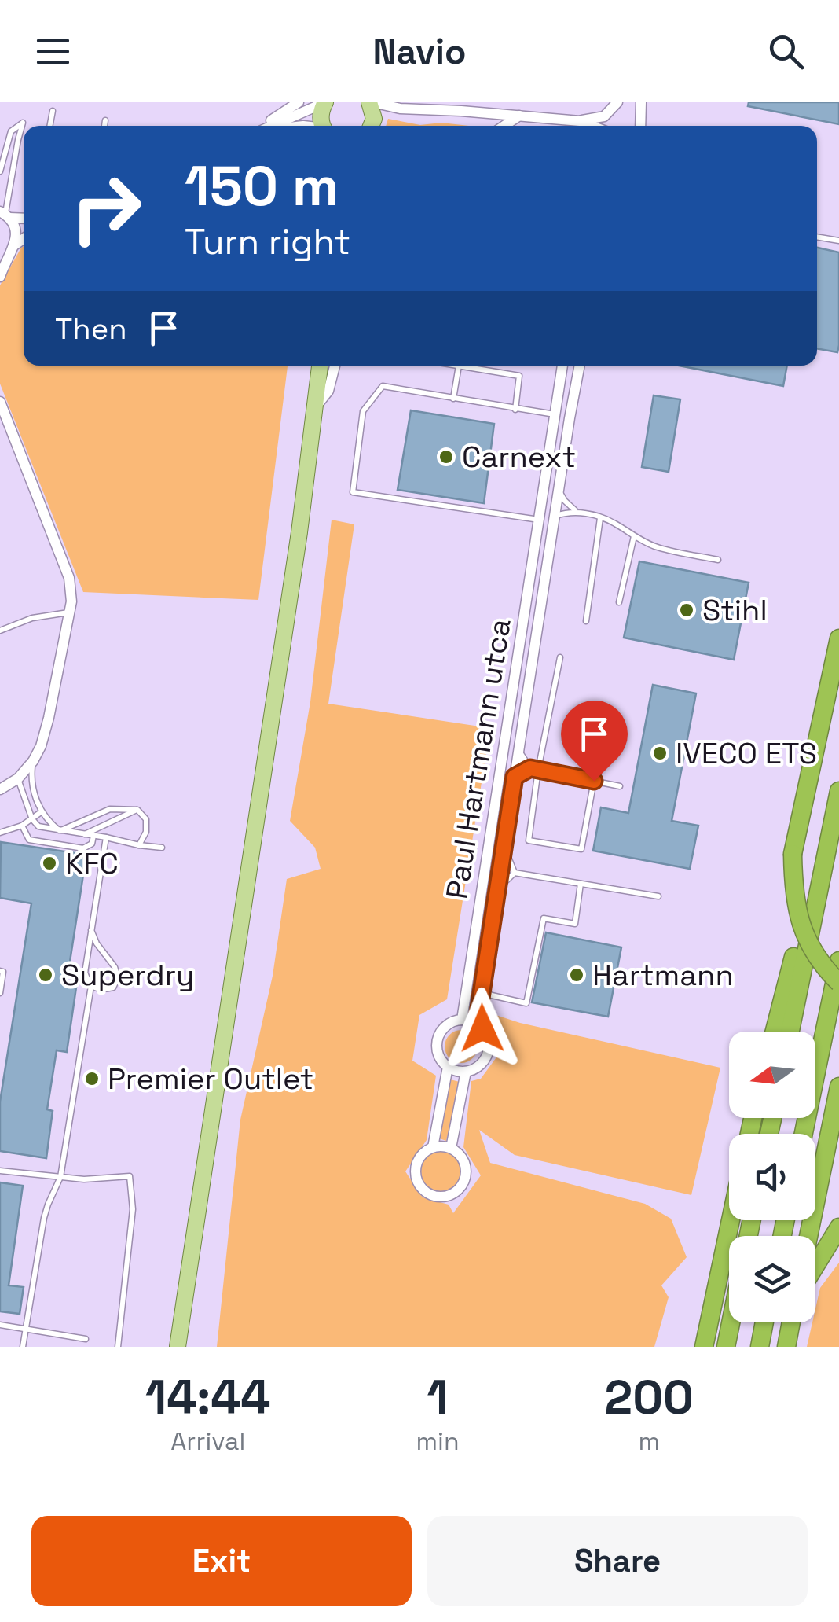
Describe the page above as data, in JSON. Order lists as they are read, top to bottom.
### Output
{
  "streets": {
    "street": ["Paul Hartmann utca"]
  },
  "places": [
    "Carnext",
    "Stihl",
    "IVECO ETS",
    "KFC",
    "Superdry",
    "Hartmann",
    "Premier Outlet"
  ],
  "north": "left",
  "page": {
    "header": "Navio",
    "turn": ["150 m", "Turn right"],
    "then": "Then",
    "eta": [
      "14:44",
      "Arrival",
      "1",
      "min",
      "200",
      "m"
    ],
    "buttons": ["Exit", "Share"]
  }
}
